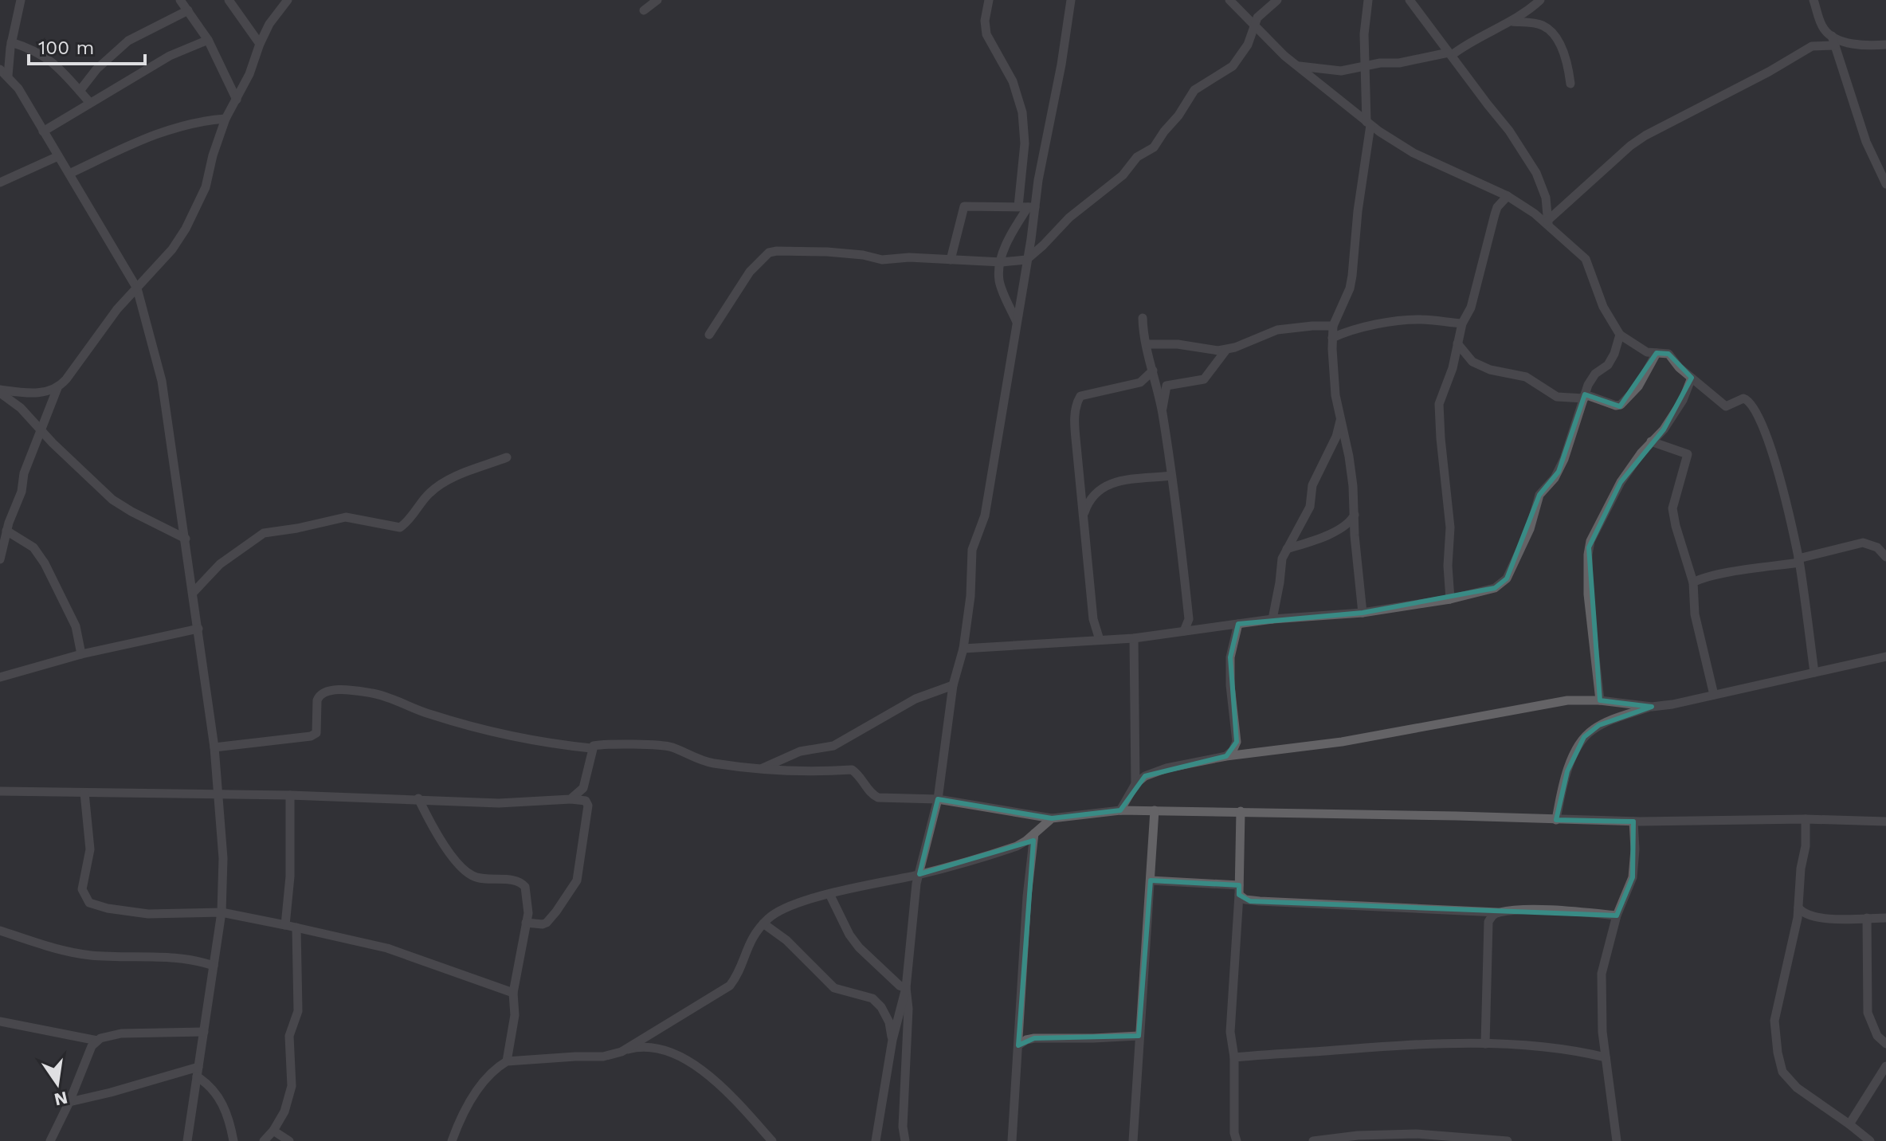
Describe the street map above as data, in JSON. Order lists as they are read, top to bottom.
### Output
{
  "scale_bar": "100 m",
  "north": "bottom"
}
